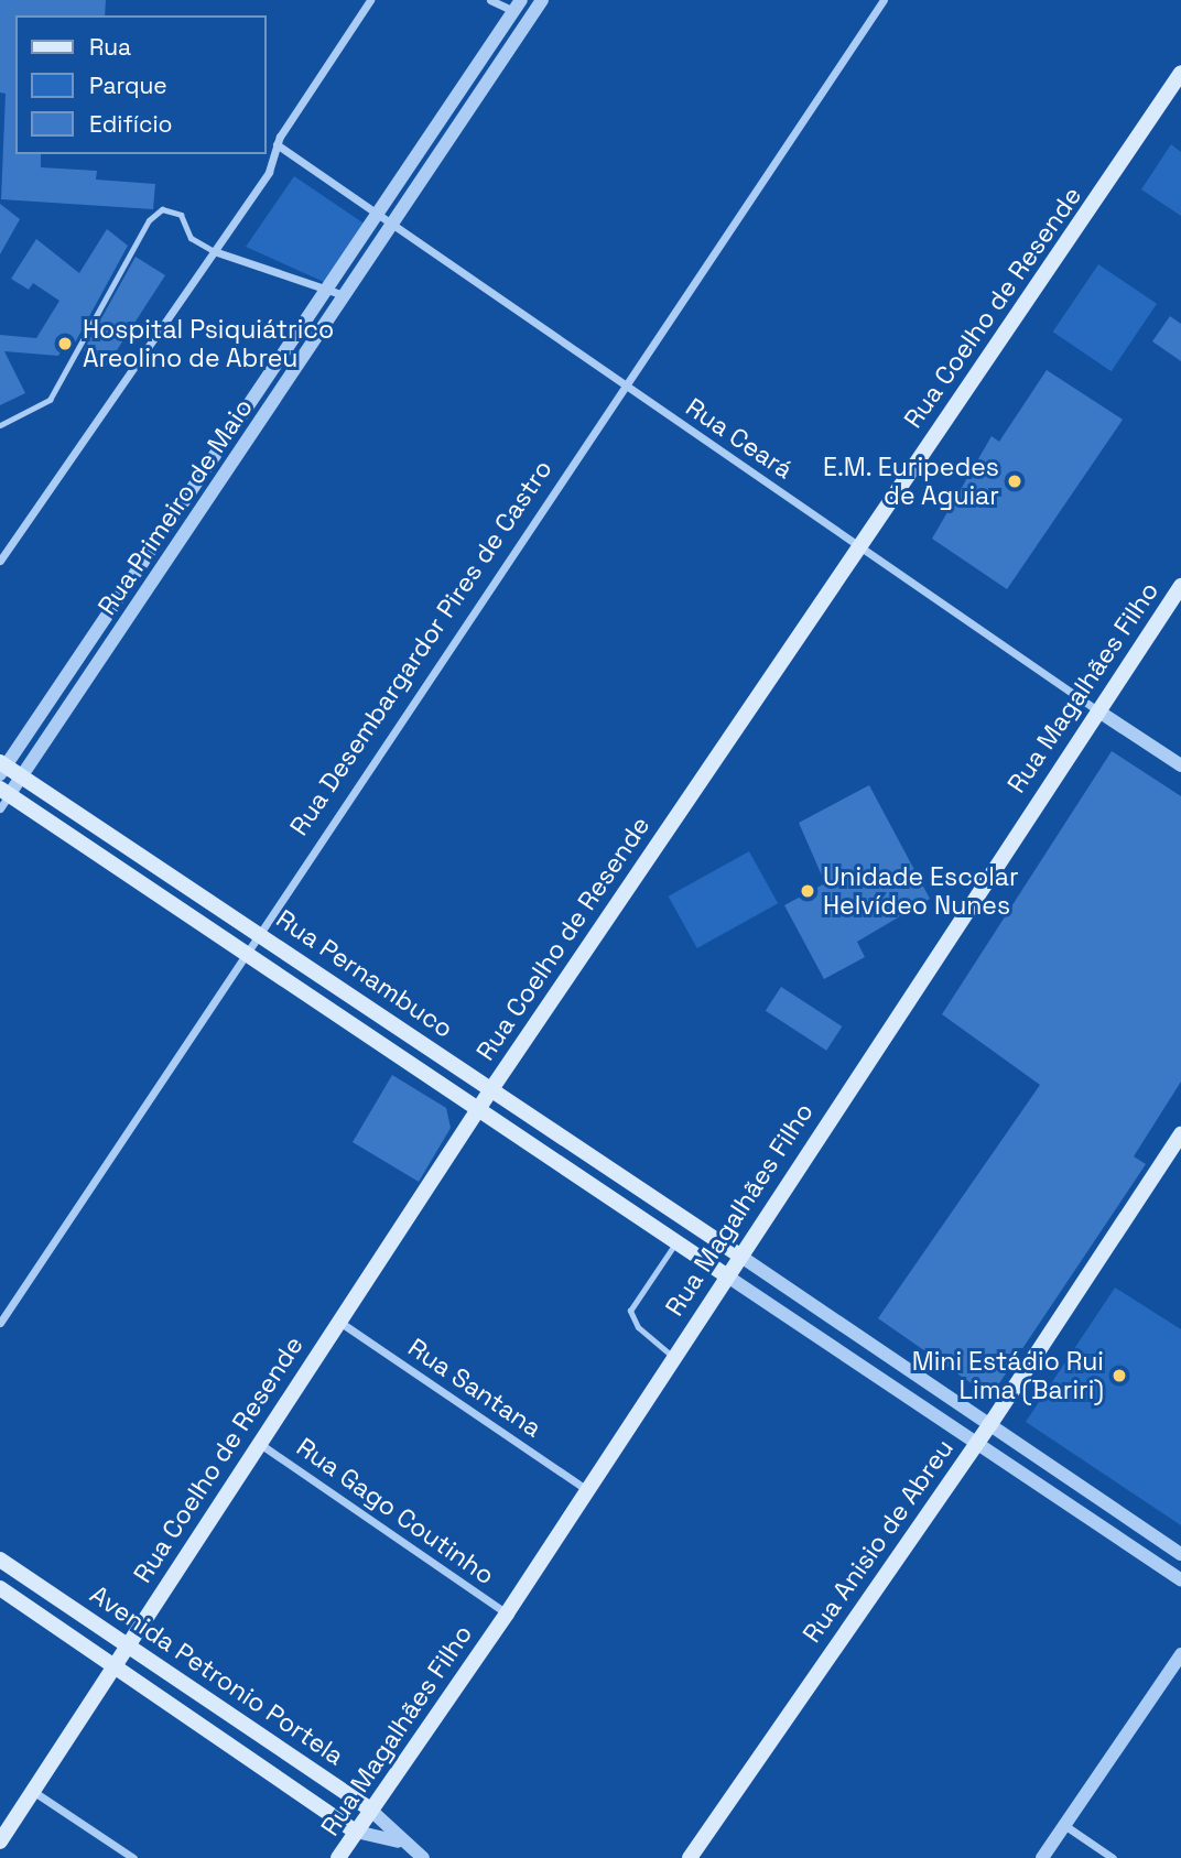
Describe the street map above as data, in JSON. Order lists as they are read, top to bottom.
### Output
{
  "streets": {
    "main road": [
      "Rua Coelho de Resende",
      "Rua Magalhães Filho",
      "Rua Pernambuco",
      "Rua Anisio de Abreu",
      "Avenida Petronio Portela"
    ],
    "street": [
      "Rua Ceará",
      "Rua Primeiro de Maio",
      "Rua Desembargardor Pires de Castro",
      "Rua Santana",
      "Rua Gago Coutinho"
    ]
  },
  "crossings": [
    ["Rua Coelho de Resende", "Rua Ceará"],
    ["Rua Coelho de Resende", "Rua Pernambuco"],
    ["Rua Coelho de Resende", "Rua Santana"],
    ["Rua Coelho de Resende", "Rua Gago Coutinho"],
    ["Rua Coelho de Resende", "Avenida Petronio Portela"],
    ["Rua Ceará", "Rua Primeiro de Maio"],
    ["Rua Ceará", "Rua Desembargardor Pires de Castro"],
    ["Rua Ceará", "Rua Magalhães Filho"],
    ["Rua Primeiro de Maio", "Rua Pernambuco"],
    ["Rua Desembargardor Pires de Castro", "Rua Pernambuco"],
    ["Rua Magalhães Filho", "Rua Pernambuco"],
    ["Rua Magalhães Filho", "Rua Santana"],
    ["Rua Magalhães Filho", "Rua Gago Coutinho"],
    ["Rua Magalhães Filho", "Avenida Petronio Portela"]
  ],
  "places": [
    "Hospital Psiquiátrico Areolino de Abreu",
    "E.M. Euripedes de Aguiar",
    "Unidade Escolar Helvídeo Nunes",
    "Mini Estádio Rui Lima (Bariri)"
  ],
  "legend": ["Rua", "Parque", "Edifício"]
}
